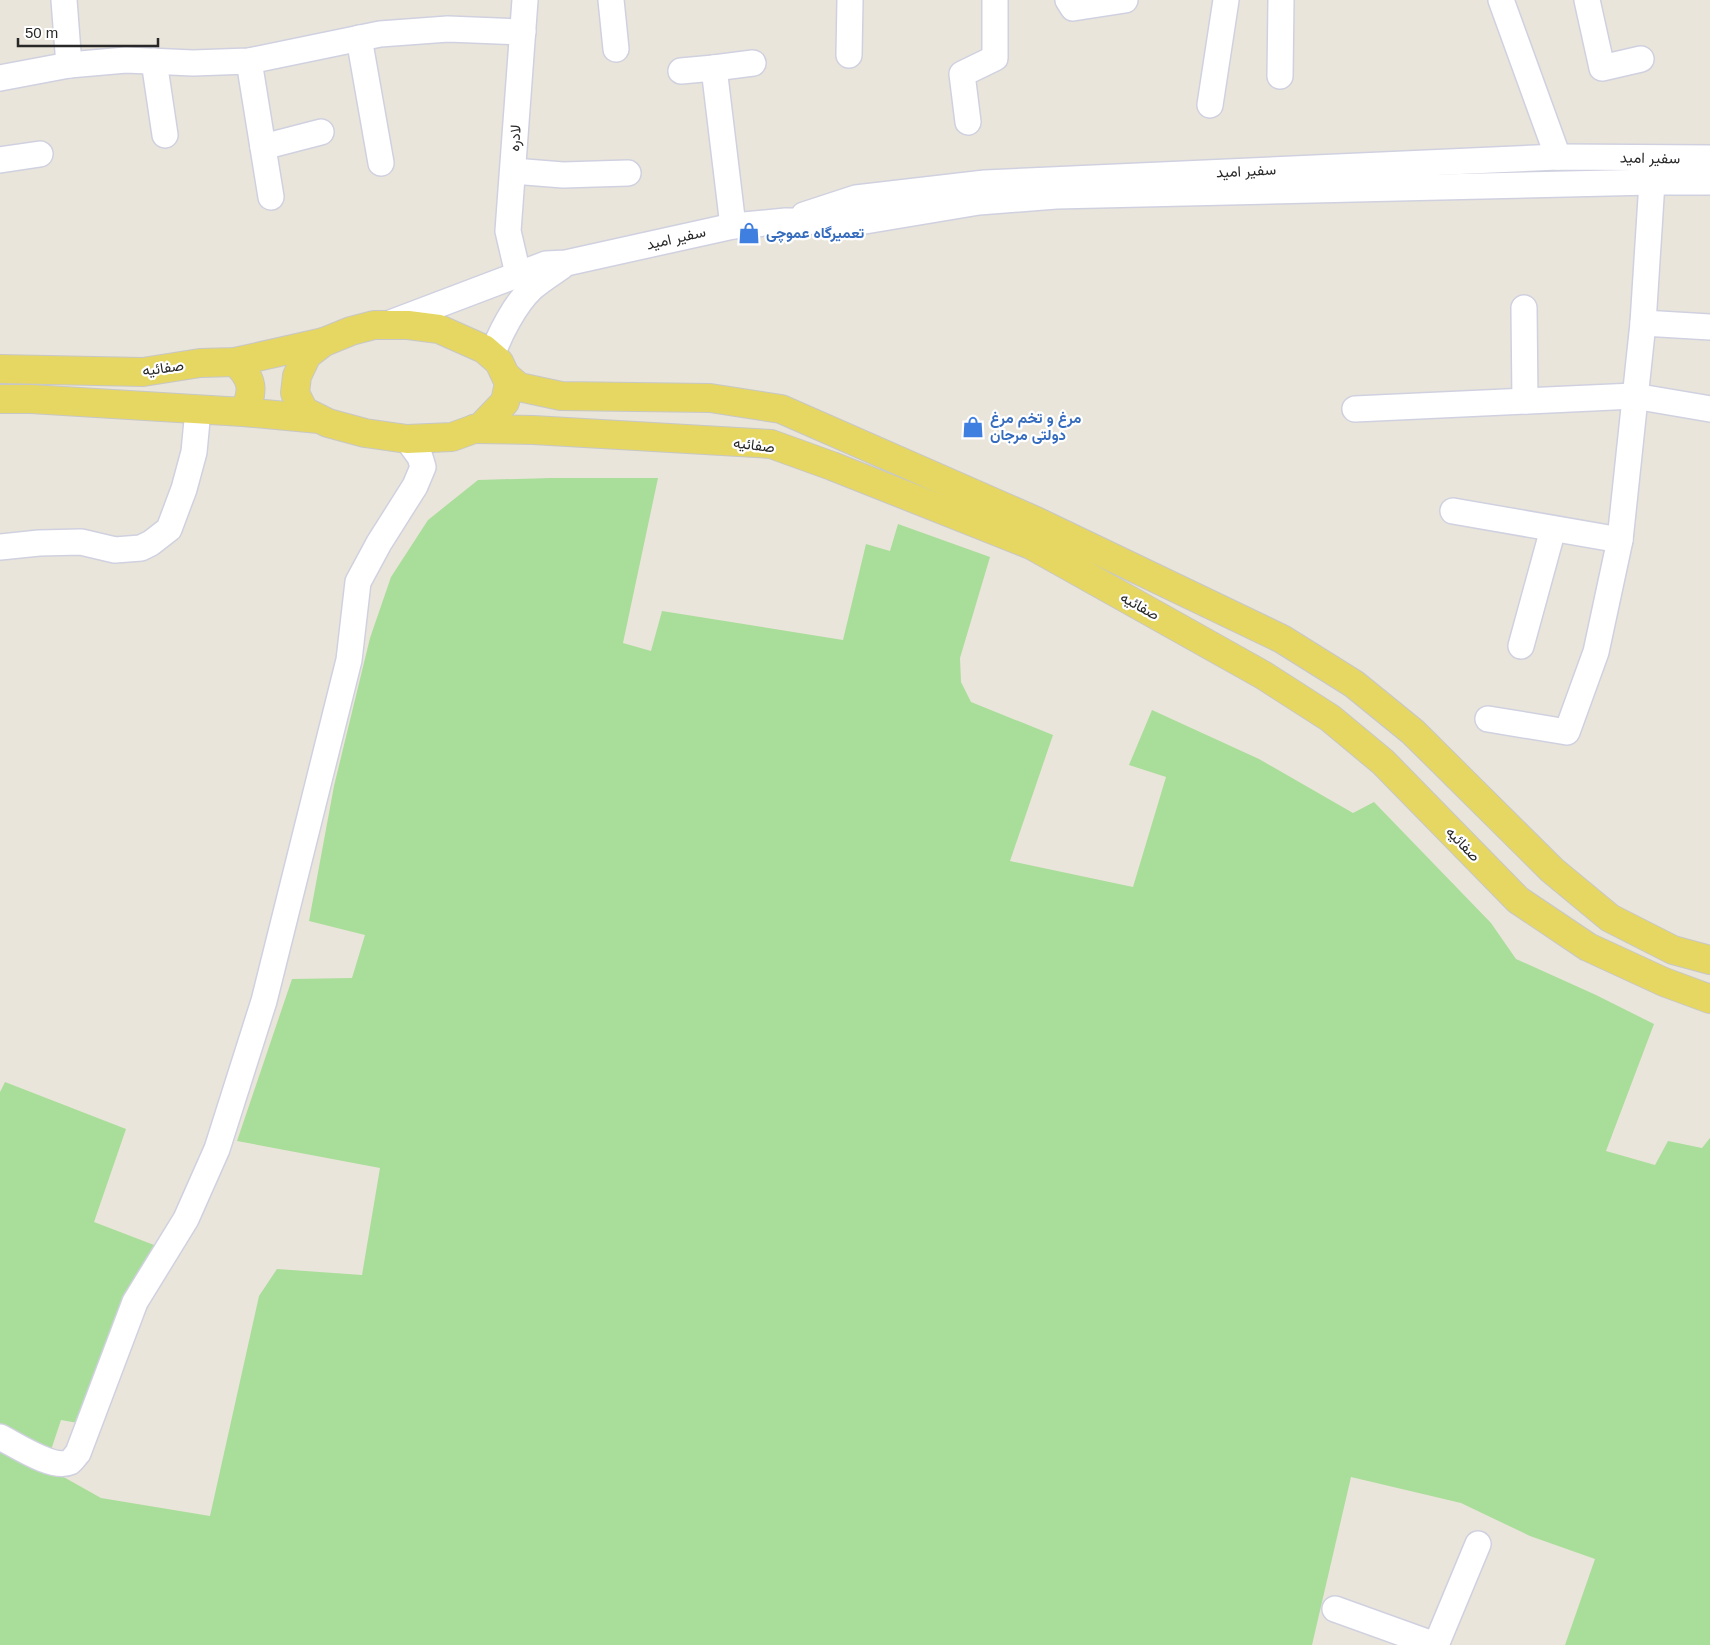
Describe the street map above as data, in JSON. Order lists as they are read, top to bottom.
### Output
{
  "streets": {
    "main road": ["صفائیه"],
    "street": ["لادره", "سفیر امید"]
  },
  "crossings": [
    ["لادره", "سفیر امید"],
    ["سفیر امید", "صفائیه"]
  ],
  "places": {
    "shop": ["تعمیرگاه عموچی", "مرغ و تخم مرغ دولتی مرجان"]
  },
  "scale_bar": "50 m"
}
